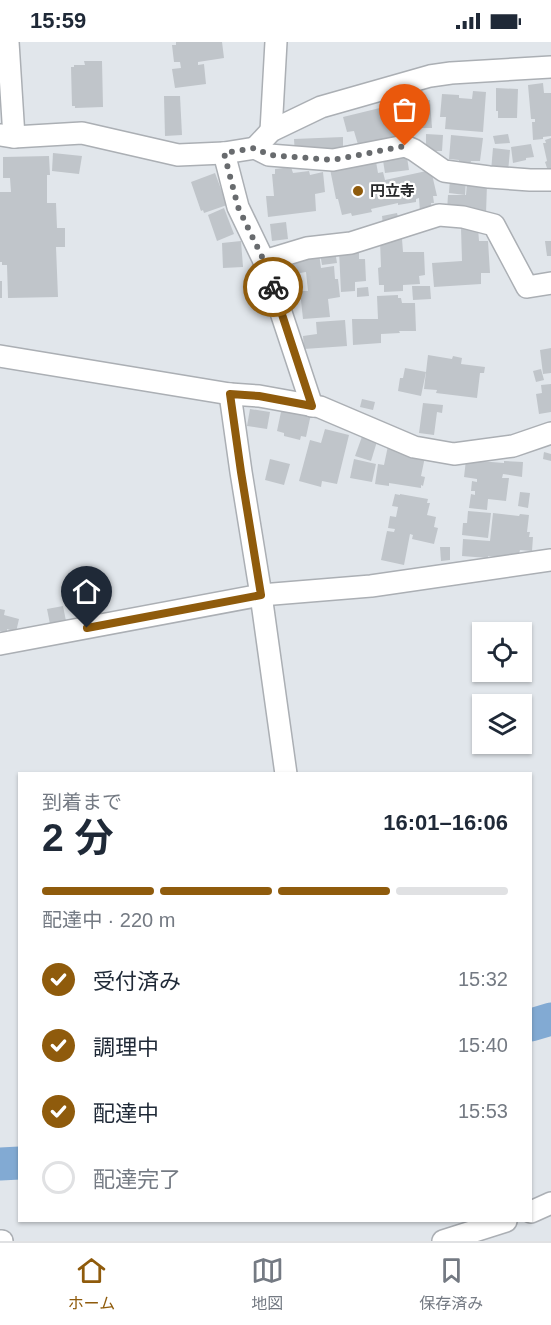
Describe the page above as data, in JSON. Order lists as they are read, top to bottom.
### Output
{
  "places": ["円立寺"],
  "page": {
    "status": "15:59",
    "heading": ["2 分", "到着まで", "16:01–16:06"],
    "bar": "配達中 · 220 m",
    "list": [
      ["受付済み", "15:32"],
      ["調理中", "15:40"],
      ["配達中", "15:53"],
      "配達完了"
    ],
    "tabs": ["ホーム", "地図", "保存済み"]
  }
}
